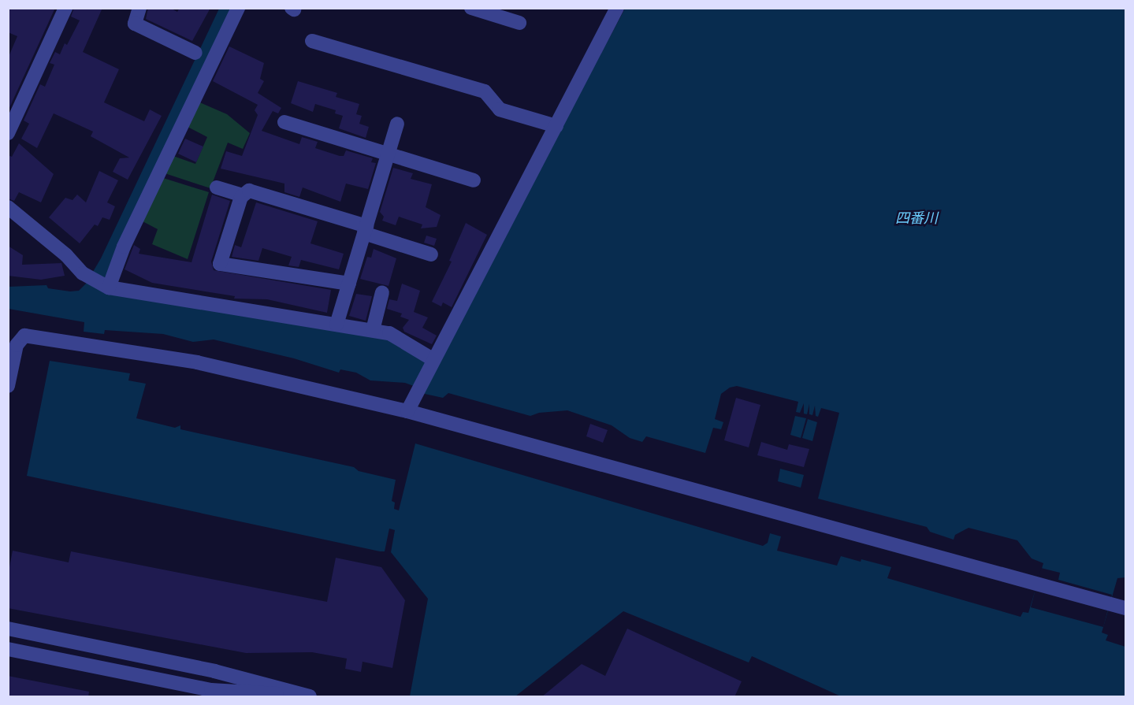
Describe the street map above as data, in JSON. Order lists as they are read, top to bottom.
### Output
{
  "water": ["四番川"]
}
